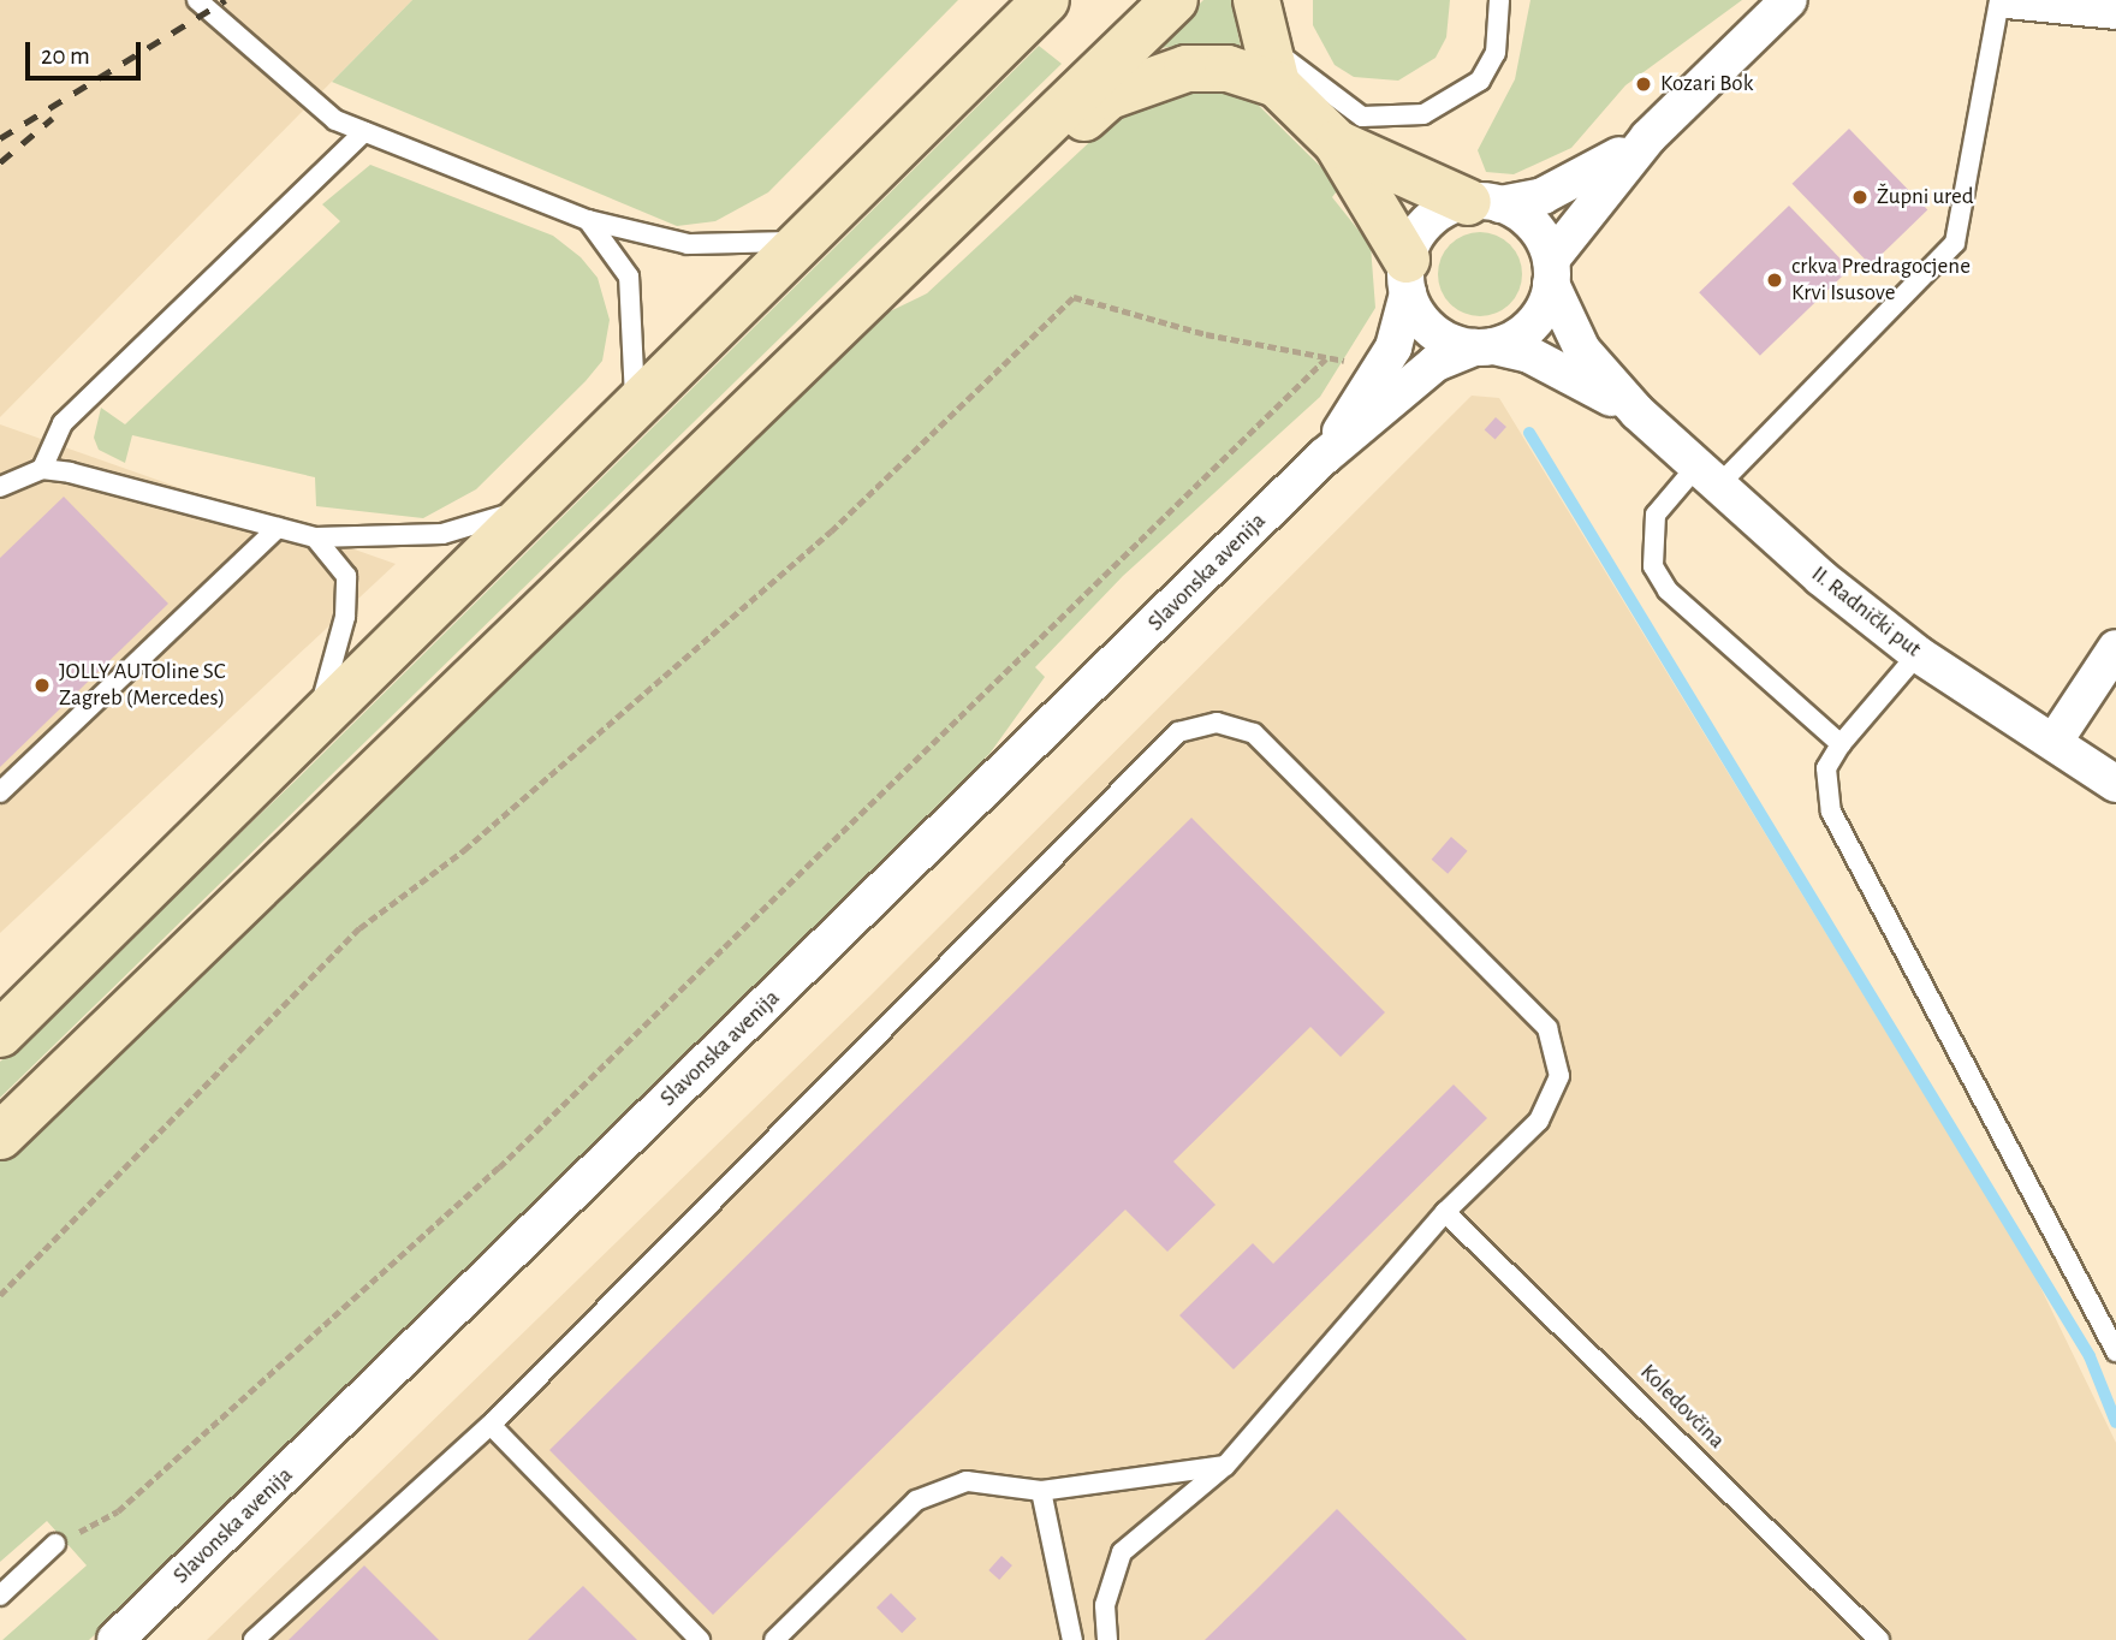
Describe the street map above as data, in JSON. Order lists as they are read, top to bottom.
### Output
{
  "streets": {
    "street": ["Slavonska avenija", "II. Radnički put"],
    "lane": ["Koledovčina"]
  },
  "crossings": [
    ["Slavonska avenija", "II. Radnički put"]
  ],
  "places": [
    "Kozari Bok",
    "Župni ured",
    "crkva Predragocjene Krvi Isusove",
    "JOLLY AUTOline SC Zagreb (Mercedes)"
  ],
  "scale_bar": "20 m"
}
